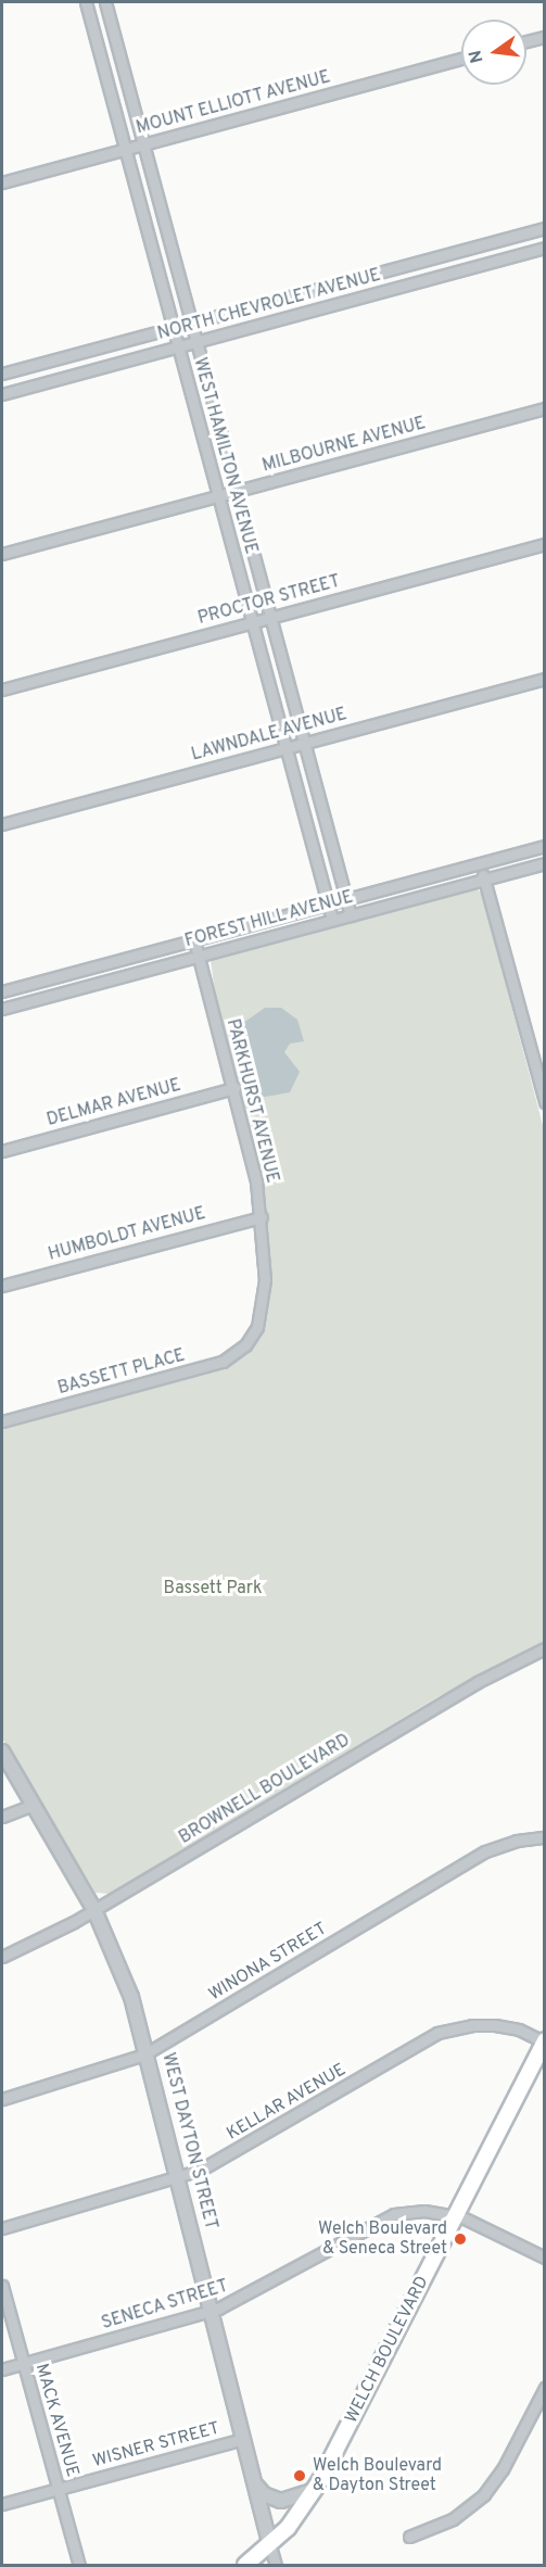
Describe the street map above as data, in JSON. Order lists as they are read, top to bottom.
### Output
{
  "streets": {
    "main road": ["WELCH BOULEVARD"],
    "street": [
      "MOUNT ELLIOTT AVENUE",
      "NORTH CHEVROLET AVENUE",
      "MILBOURNE AVENUE",
      "WEST HAMILTON AVENUE",
      "PROCTOR STREET",
      "LAWNDALE AVENUE",
      "FOREST HILL AVENUE",
      "PARKHURST AVENUE",
      "DELMAR AVENUE",
      "HUMBOLDT AVENUE",
      "BASSETT PLACE",
      "BROWNELL BOULEVARD",
      "WINONA STREET",
      "KELLAR AVENUE",
      "WEST DAYTON STREET",
      "SENECA STREET",
      "MACK AVENUE",
      "WISNER STREET"
    ]
  },
  "crossings": [
    ["MOUNT ELLIOTT AVENUE", "WEST HAMILTON AVENUE"],
    ["NORTH CHEVROLET AVENUE", "WEST HAMILTON AVENUE"],
    ["MILBOURNE AVENUE", "WEST HAMILTON AVENUE"],
    ["WEST HAMILTON AVENUE", "PROCTOR STREET"],
    ["WEST HAMILTON AVENUE", "LAWNDALE AVENUE"],
    ["WEST HAMILTON AVENUE", "FOREST HILL AVENUE"],
    ["FOREST HILL AVENUE", "PARKHURST AVENUE"],
    ["PARKHURST AVENUE", "DELMAR AVENUE"],
    ["PARKHURST AVENUE", "HUMBOLDT AVENUE"],
    ["PARKHURST AVENUE", "BASSETT PLACE"],
    ["BROWNELL BOULEVARD", "WEST DAYTON STREET"],
    ["WINONA STREET", "WEST DAYTON STREET"],
    ["KELLAR AVENUE", "WEST DAYTON STREET"],
    ["KELLAR AVENUE", "WELCH BOULEVARD"],
    ["WEST DAYTON STREET", "SENECA STREET"],
    ["WEST DAYTON STREET", "WELCH BOULEVARD"],
    ["WEST DAYTON STREET", "WISNER STREET"],
    ["SENECA STREET", "WELCH BOULEVARD"],
    ["SENECA STREET", "MACK AVENUE"],
    ["MACK AVENUE", "WISNER STREET"]
  ],
  "parks": ["Bassett Park"],
  "places": ["Welch Boulevard & Seneca Street", "Welch Boulevard & Dayton Street"],
  "north": "left"
}
